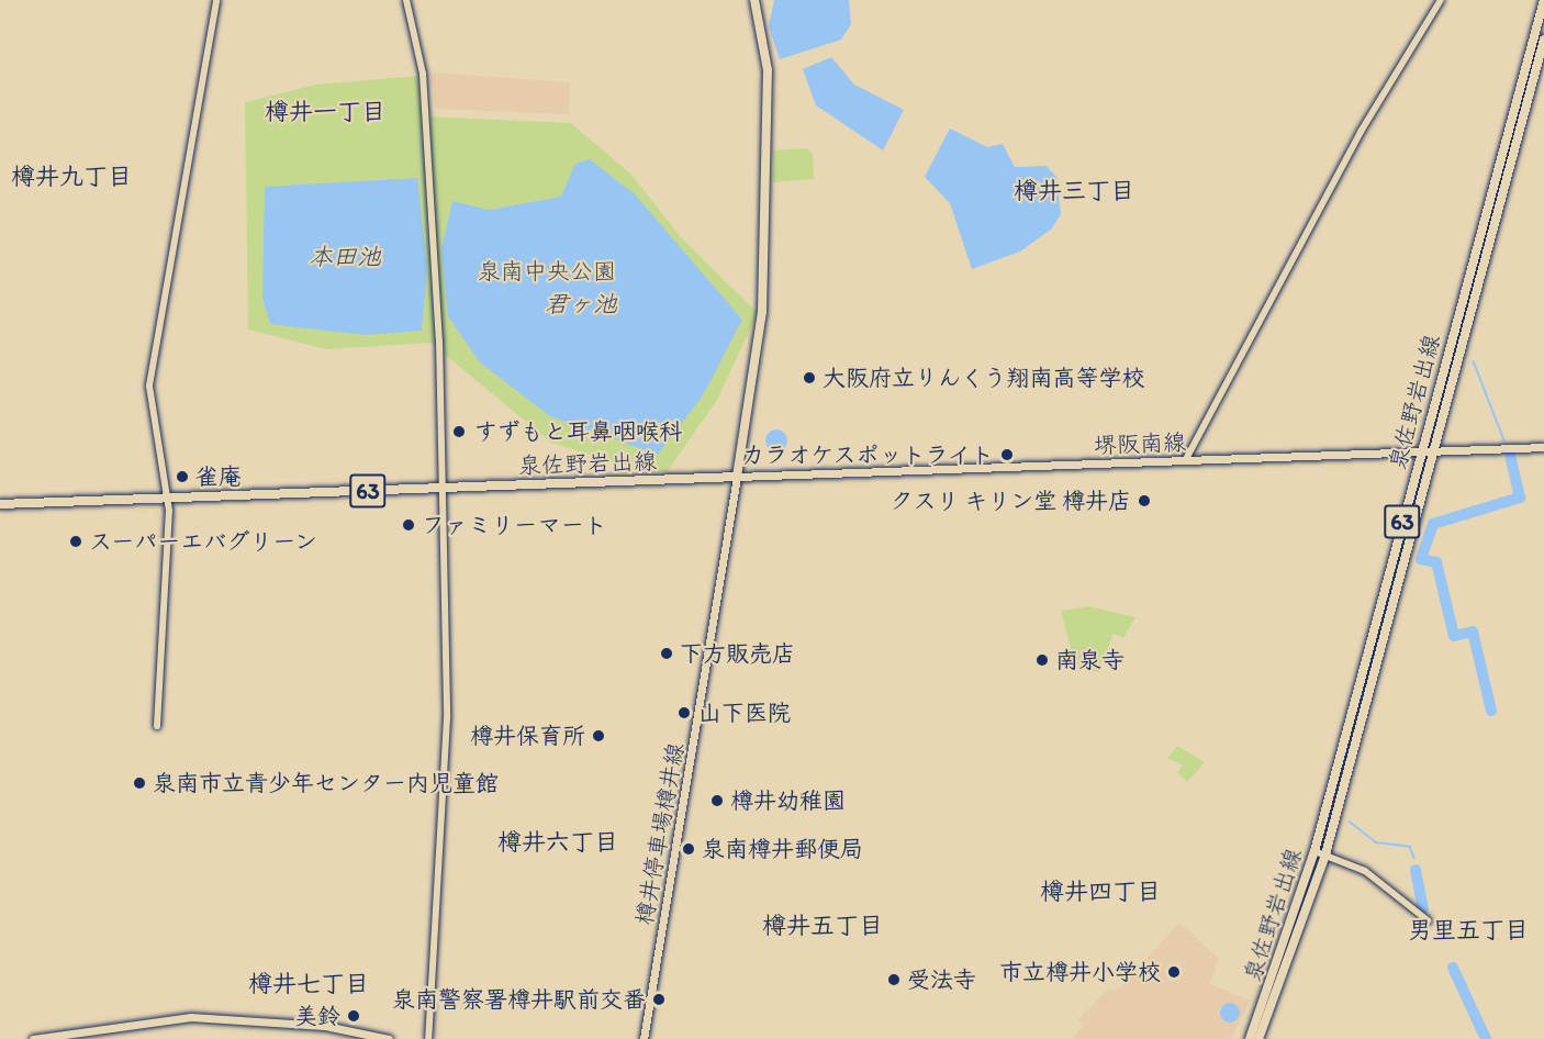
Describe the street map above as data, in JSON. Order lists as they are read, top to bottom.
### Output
{
  "streets": {
    "main road": [
      "泉佐野岩出線",
      "堺阪南線",
      "63",
      "樽井停車場樽井線"
    ]
  },
  "crossings": [
    ["泉佐野岩出線", "堺阪南線"],
    ["泉佐野岩出線", "樽井停車場樽井線"],
    ["堺阪南線", "樽井停車場樽井線"]
  ],
  "districts": [
    "樽井一丁目",
    "樽井九丁目",
    "樽井三丁目",
    "樽井六丁目",
    "樽井四丁目",
    "樽井五丁目",
    "男里五丁目",
    "樽井七丁目"
  ],
  "water": ["本田池", "君ヶ池"],
  "parks": ["泉南中央公園"],
  "places": [
    "大阪府立りんくう翔南高等学校",
    "すずもと耳鼻咽喉科",
    "カラオケスポットライト",
    "雀庵",
    "クスリ キリン堂 樽井店",
    "ファミリーマート",
    "スーパーエバグリーン",
    "下方販売店",
    "南泉寺",
    "山下医院",
    "樽井保育所",
    "泉南市立青少年センター内児童館",
    "樽井幼稚園",
    "泉南樽井郵便局",
    "市立樽井小学校",
    "受法寺",
    "泉南警察署樽井駅前交番",
    "美鈴"
  ]
}
